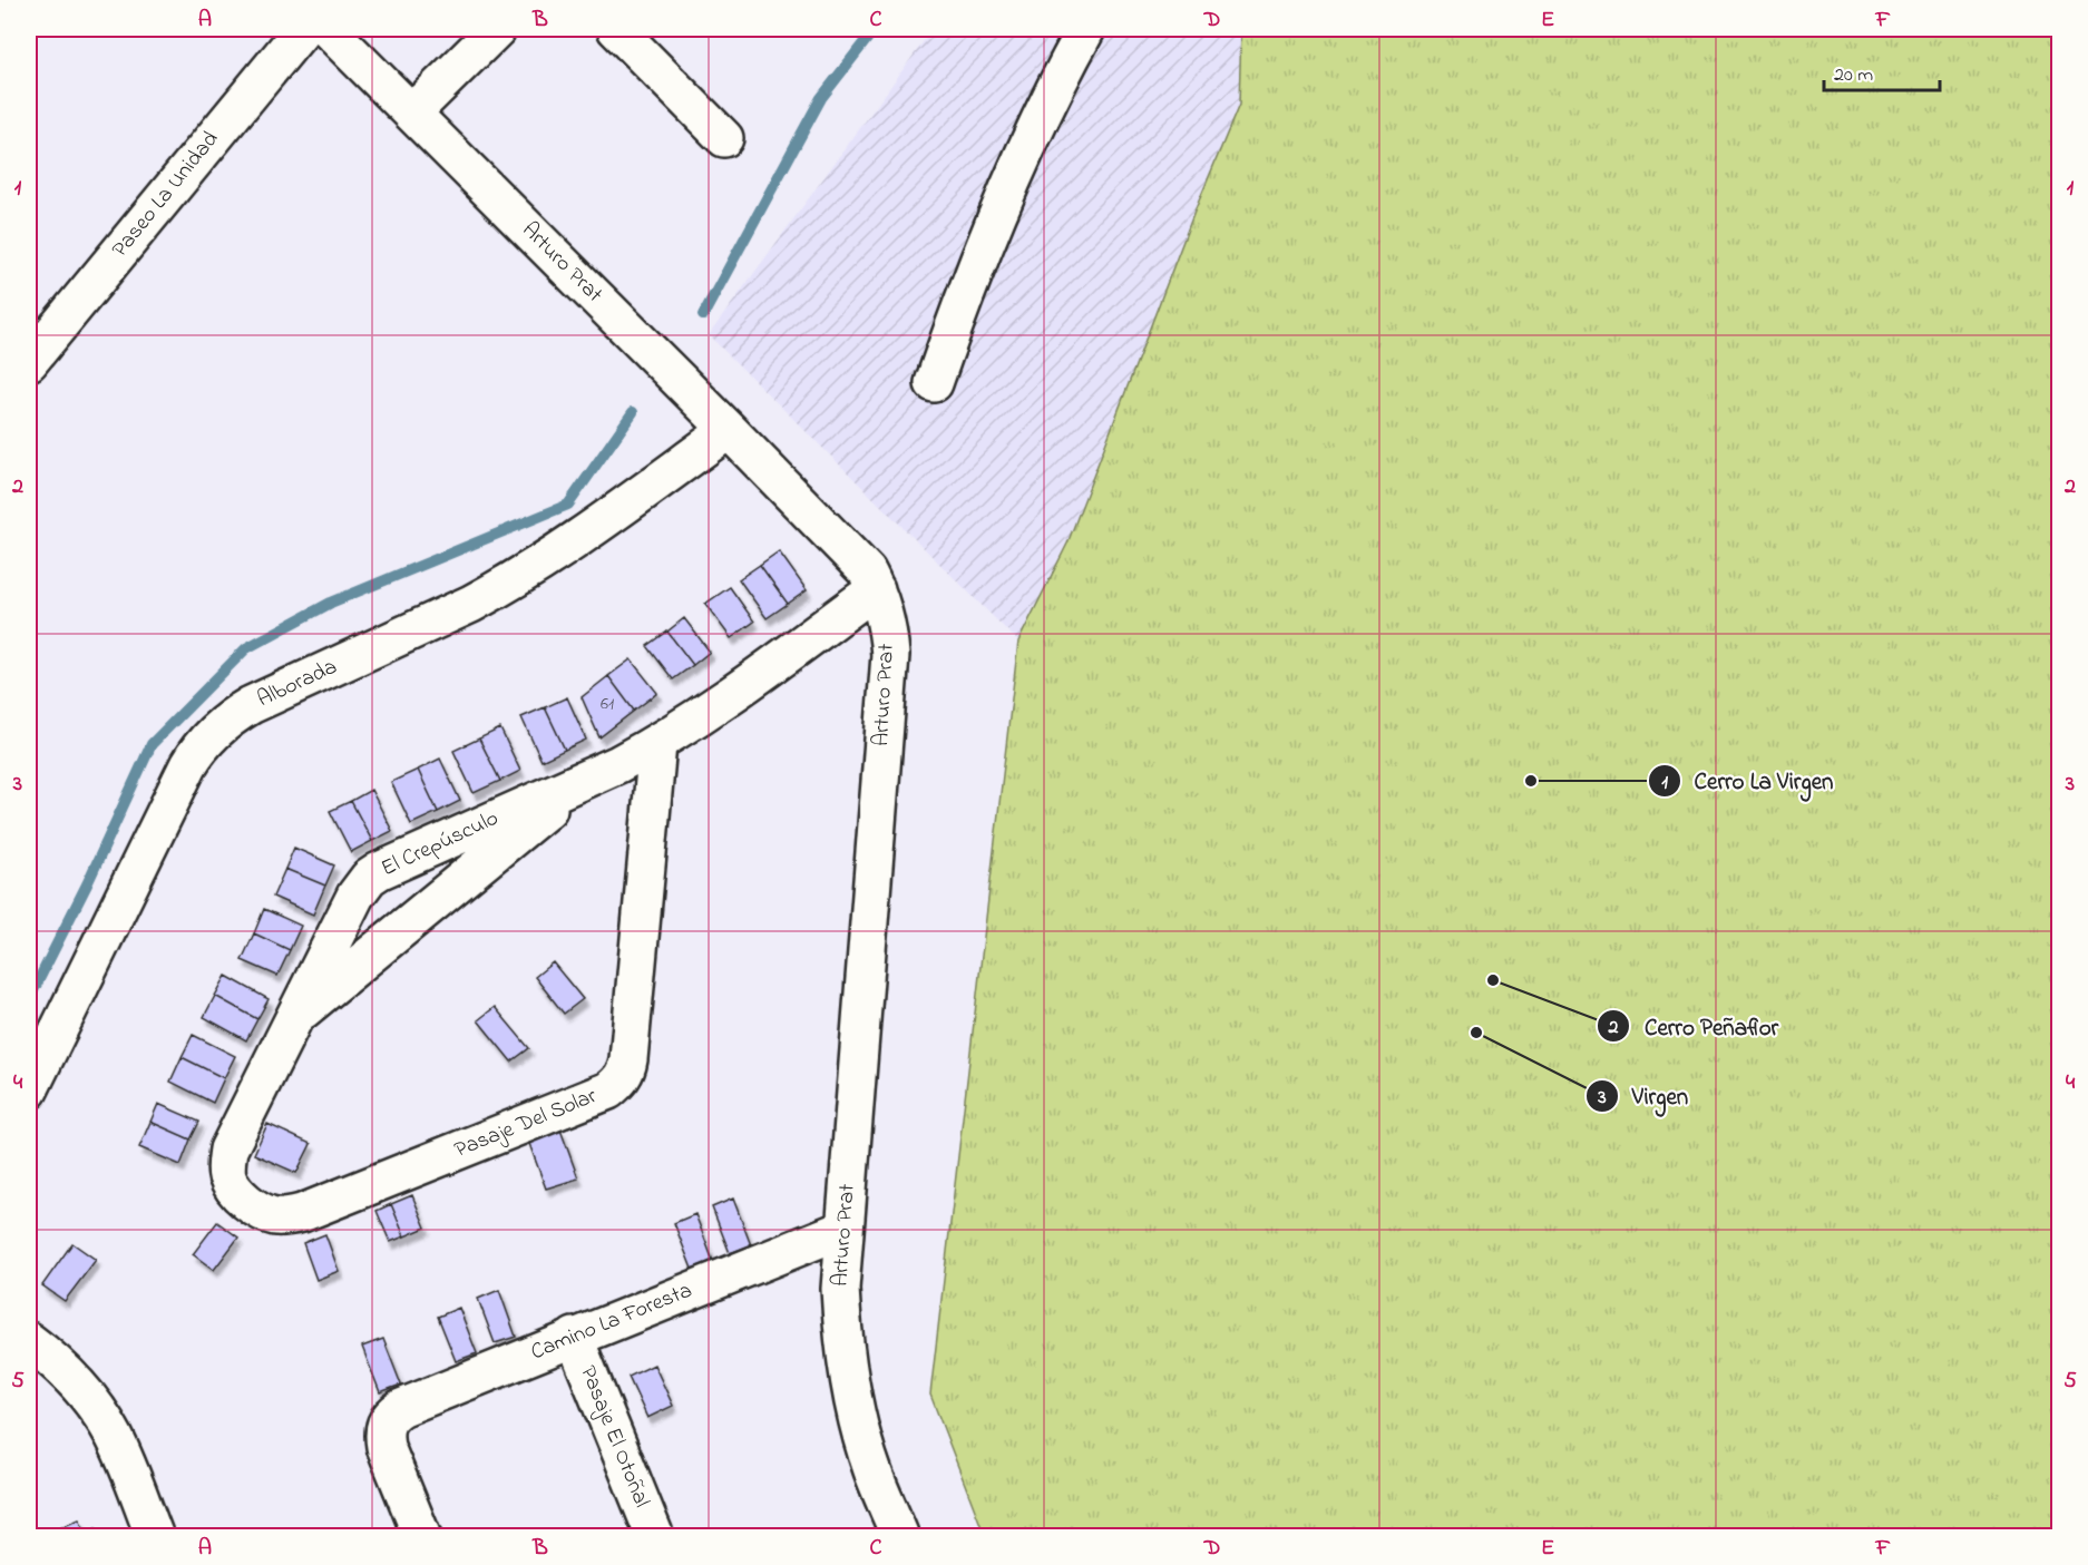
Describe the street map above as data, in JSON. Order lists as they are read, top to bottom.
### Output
{
  "streets": {
    "street": [
      "Paseo La Unidad",
      "Arturo Prat",
      "Alborada",
      "El Crepúsculo",
      "Pasaje Del Solar",
      "Camino La Foresta",
      "Pasaje El Otoñal"
    ]
  },
  "crossings": [
    ["Arturo Prat", "Alborada"],
    ["Arturo Prat", "El Crepúsculo"],
    ["Arturo Prat", "Camino La Foresta"],
    ["El Crepúsculo", "Pasaje Del Solar"],
    ["Camino La Foresta", "Pasaje El Otoñal"]
  ],
  "places": ["Cerro La Virgen", "Cerro Peñaflor", "Virgen"],
  "house_numbers": ["61"],
  "scale_bar": "20 m",
  "grid": {
    "columns": [
      "A",
      "B",
      "C",
      "D",
      "E",
      "F"
    ],
    "rows": [
      "1",
      "2",
      "3",
      "4",
      "5"
    ]
  }
}
